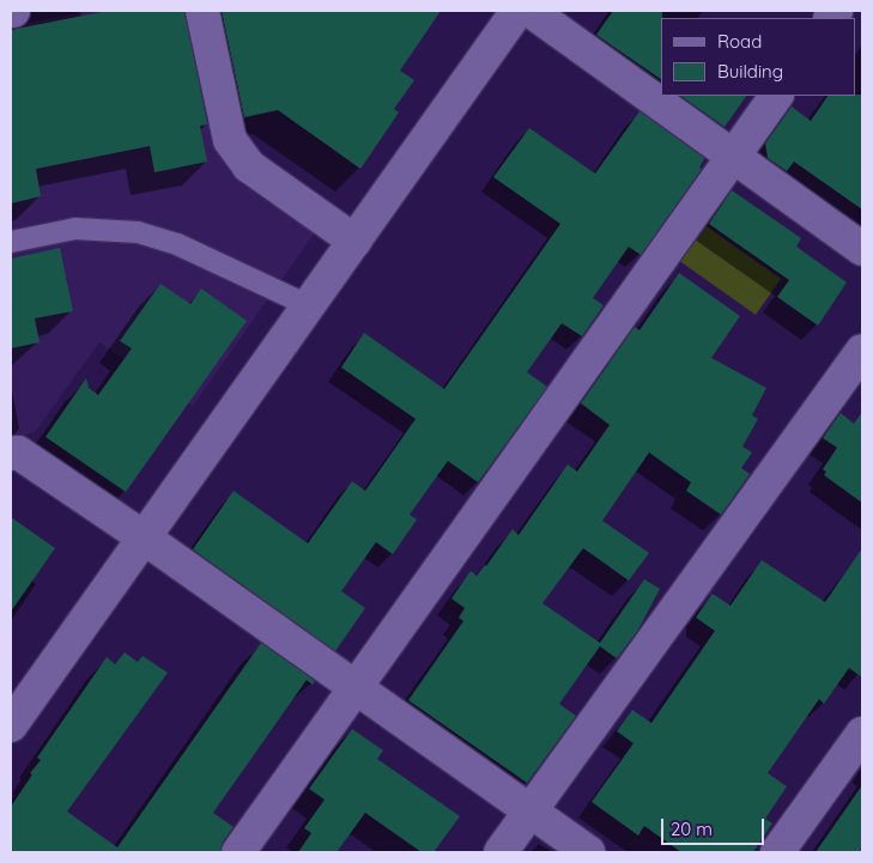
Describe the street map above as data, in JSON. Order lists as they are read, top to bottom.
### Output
{
  "legend": ["Road", "Building"],
  "scale_bar": "20 m"
}
